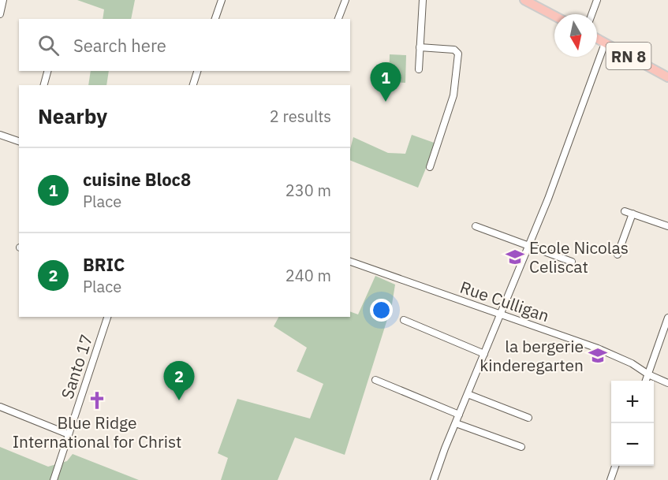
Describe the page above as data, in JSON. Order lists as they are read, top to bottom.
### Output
{
  "streets": {
    "main road": ["RN 8"],
    "street": ["Rue Culligan", "Santo 17"]
  },
  "places": {
    "school or university": ["Ecole Nicolas Celiscat", "la bergerie kinderegarten"],
    "church": ["Blue Ridge International for Christ"]
  },
  "north": "bottom",
  "page": {
    "search": "Search here",
    "pins": ["1", "2"],
    "heading": ["Nearby", "2 results"],
    "list": [
      {
        "mark": "1",
        "name": "cuisine Bloc8",
        "note": "Place",
        "value": "230 m"
      },
      {
        "mark": "2",
        "name": "BRIC",
        "note": "Place",
        "value": "240 m"
      }
    ],
    "map_buttons": ["+", "−"]
  }
}
